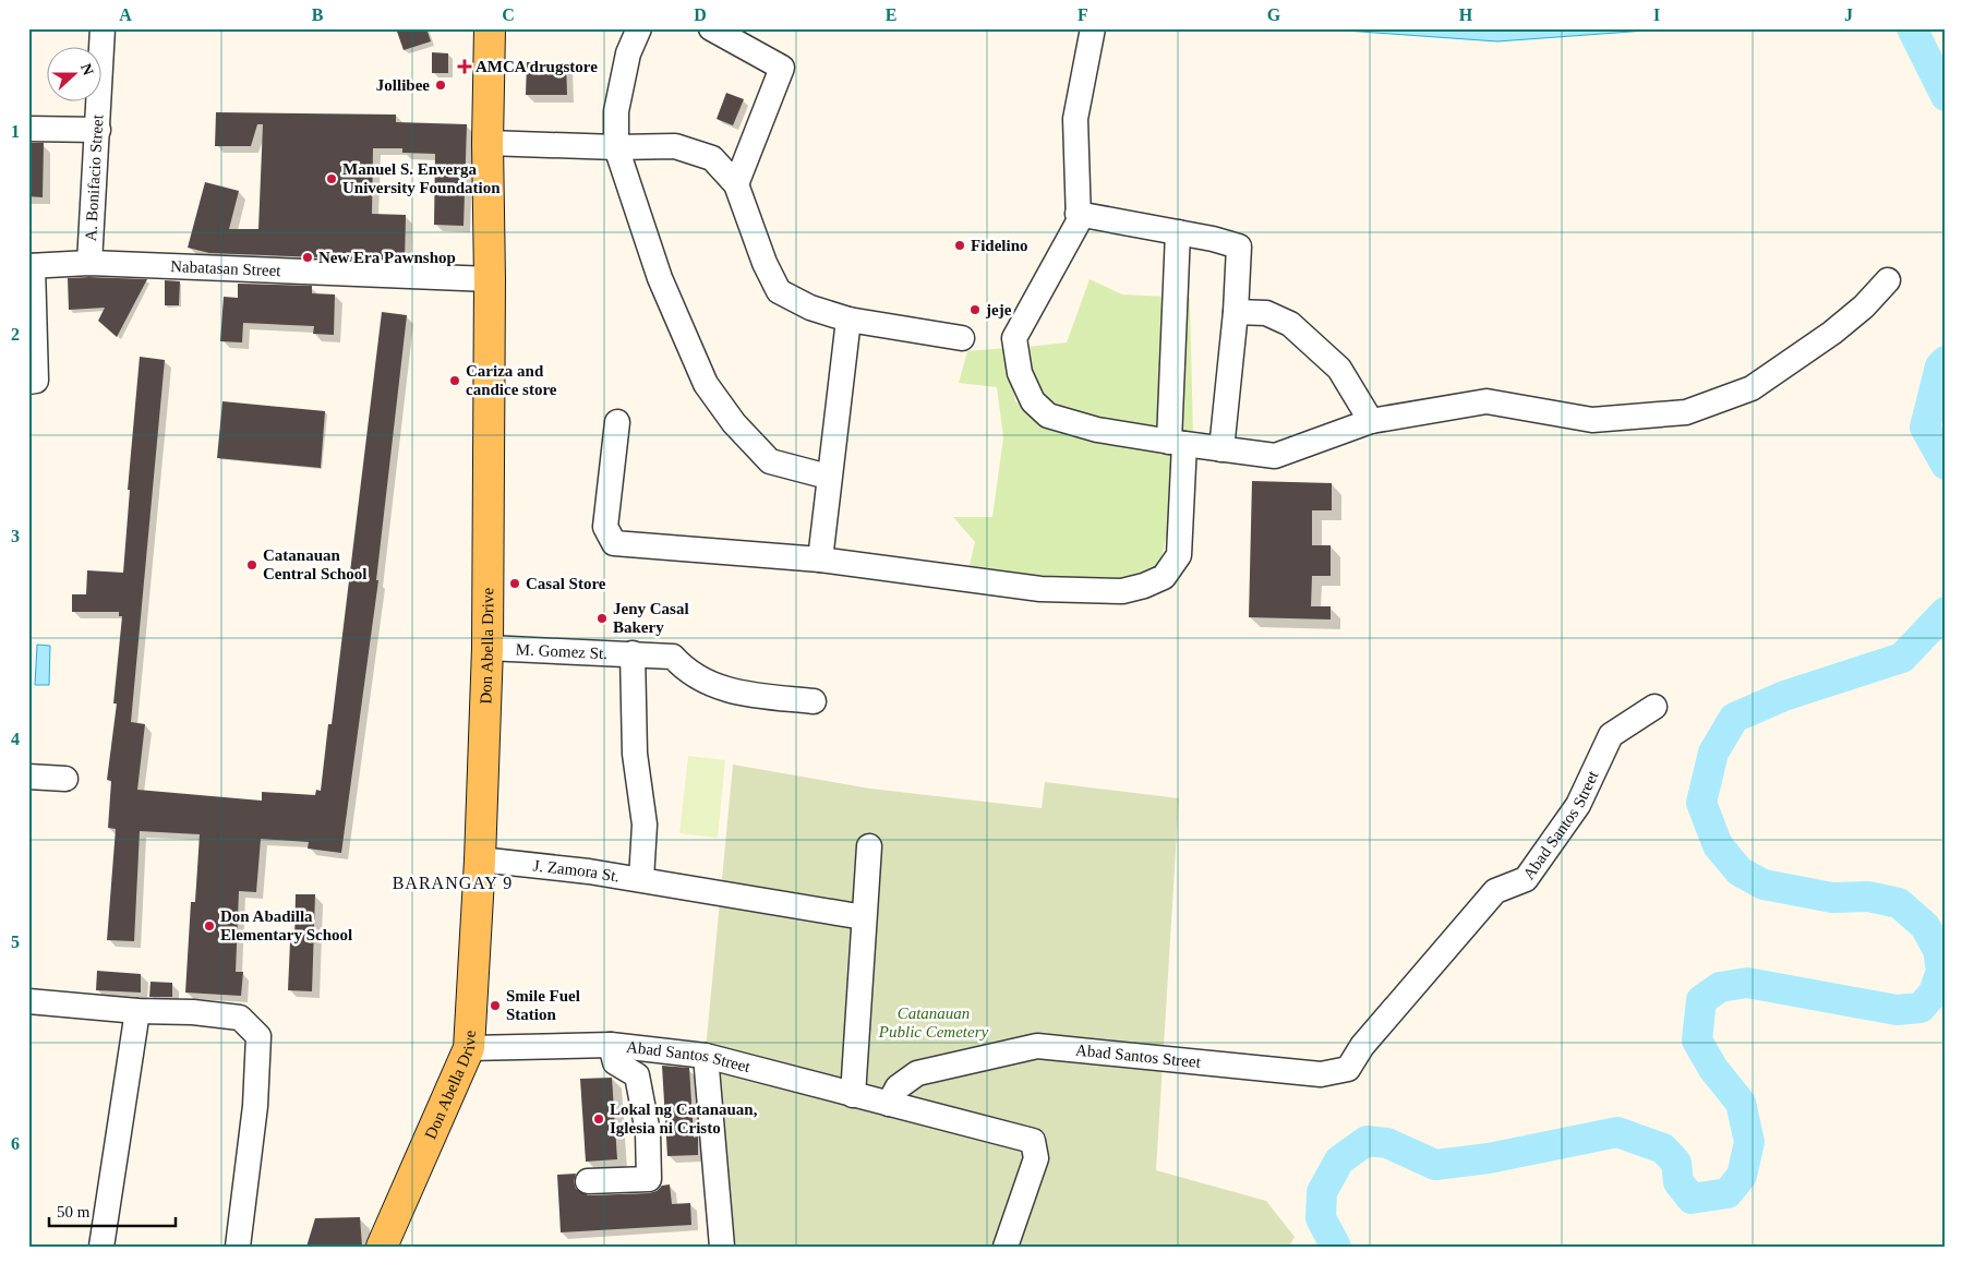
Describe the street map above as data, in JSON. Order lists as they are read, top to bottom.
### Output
{
  "streets": {
    "main road": ["Don Abella Drive"],
    "street": [
      "A. Bonifacio Street",
      "Nabatasan Street",
      "M. Gomez St.",
      "Abad Santos Street",
      "J. Zamora St."
    ]
  },
  "crossings": [
    ["A. Bonifacio Street", "Nabatasan Street"],
    ["Nabatasan Street", "Don Abella Drive"],
    ["Don Abella Drive", "M. Gomez St."],
    ["Don Abella Drive", "Abad Santos Street"],
    ["Don Abella Drive", "J. Zamora St."]
  ],
  "districts": ["BARANGAY 9"],
  "parks": ["Catanauan Public Cemetery"],
  "places": {
    "health": ["AMCA drugstore"],
    "other": [
      "Jollibee",
      "Manuel S. Enverga University Foundation",
      "Fidelino",
      "New Era Pawnshop",
      "jeje",
      "Cariza and candice store",
      "Catanauan Central School",
      "Casal Store",
      "Jeny Casal Bakery",
      "Don Abadilla Elementary School",
      "Smile Fuel Station",
      "Lokal ng Catanauan, Iglesia ni Cristo"
    ]
  },
  "scale_bar": "50 m",
  "north": "right",
  "grid": {
    "columns": [
      "A",
      "B",
      "C",
      "D",
      "E",
      "F",
      "G",
      "H",
      "I",
      "J"
    ],
    "rows": [
      "1",
      "2",
      "3",
      "4",
      "5",
      "6"
    ]
  }
}
